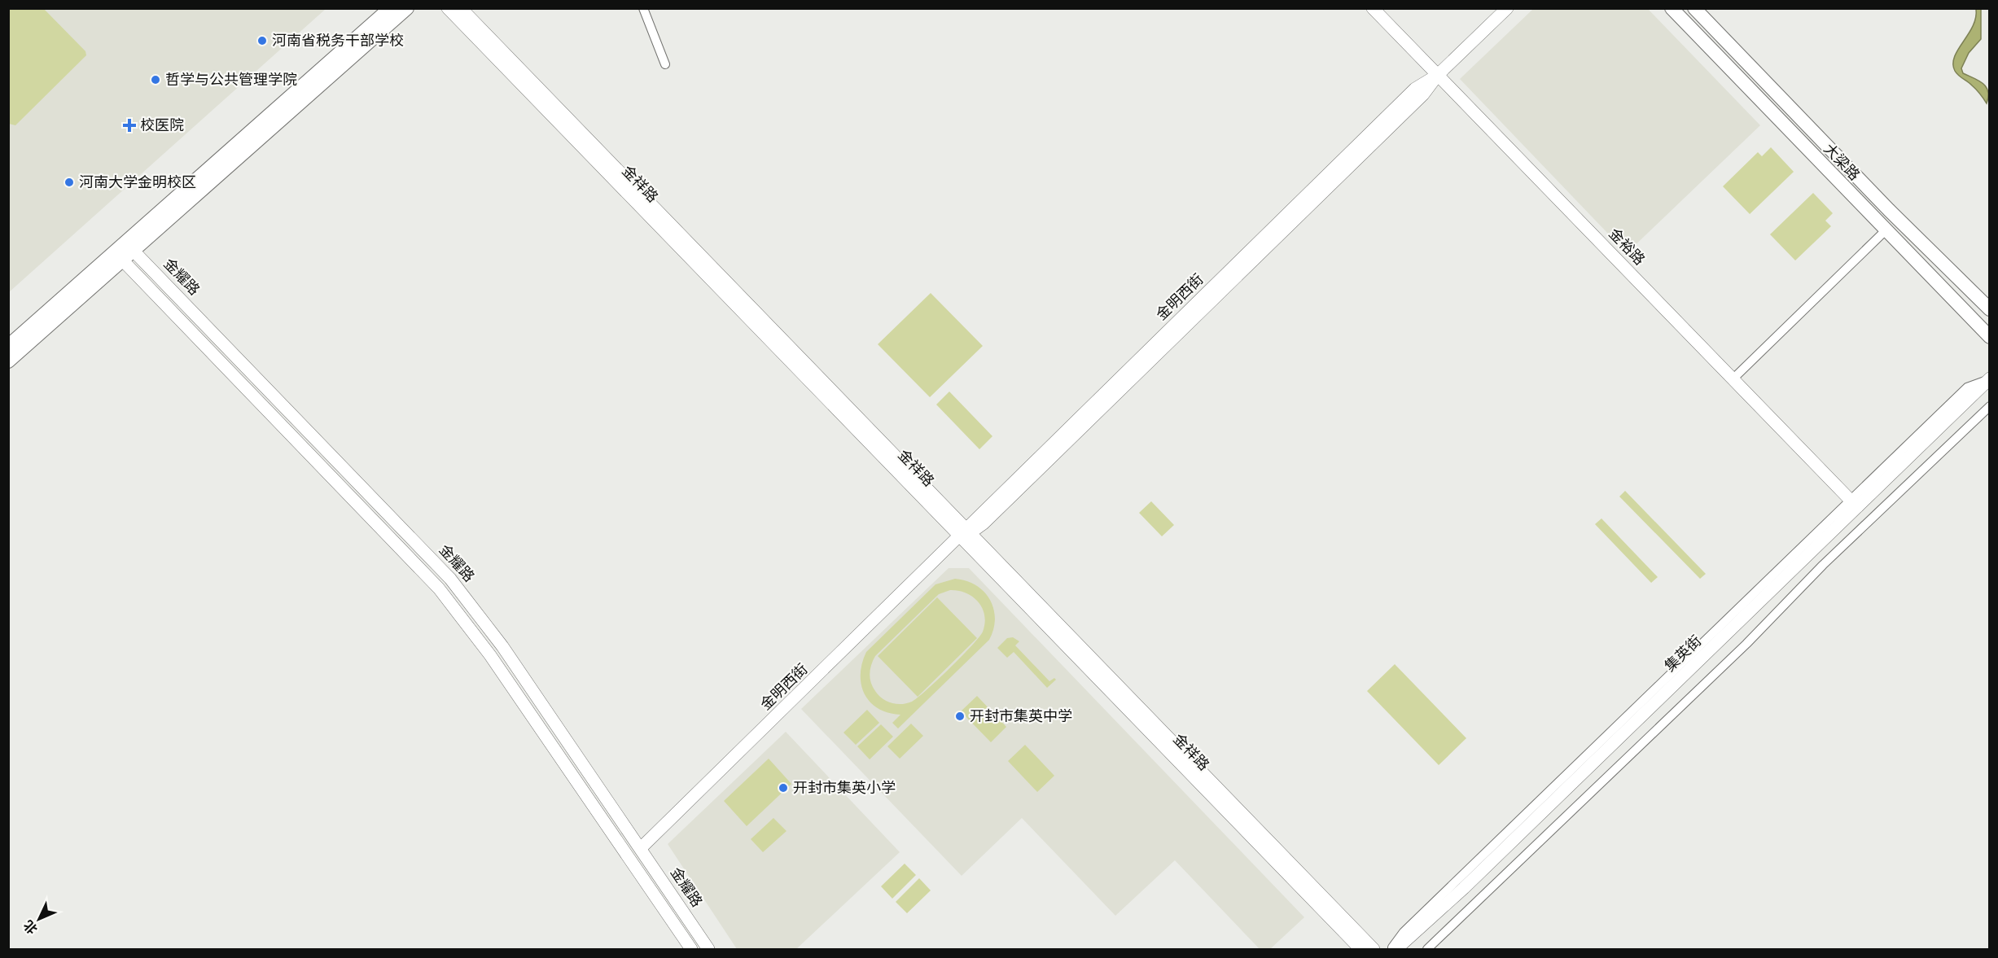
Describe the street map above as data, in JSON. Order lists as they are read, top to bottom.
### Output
{
  "streets": {
    "main road": ["大梁路"],
    "street": [
      "金祥路",
      "金裕路",
      "金耀路",
      "金明西街",
      "集英街"
    ]
  },
  "crossings": [
    ["金祥路", "金明西街"],
    ["金裕路", "金明西街"],
    ["金裕路", "集英街"],
    ["金耀路", "金明西街"]
  ],
  "places": {
    "other": [
      "河南省税务干部学校",
      "哲学与公共管理学院",
      "河南大学金明校区",
      "开封市集英中学",
      "开封市集英小学"
    ],
    "health": ["校医院"]
  },
  "north": "bottom left"
}
